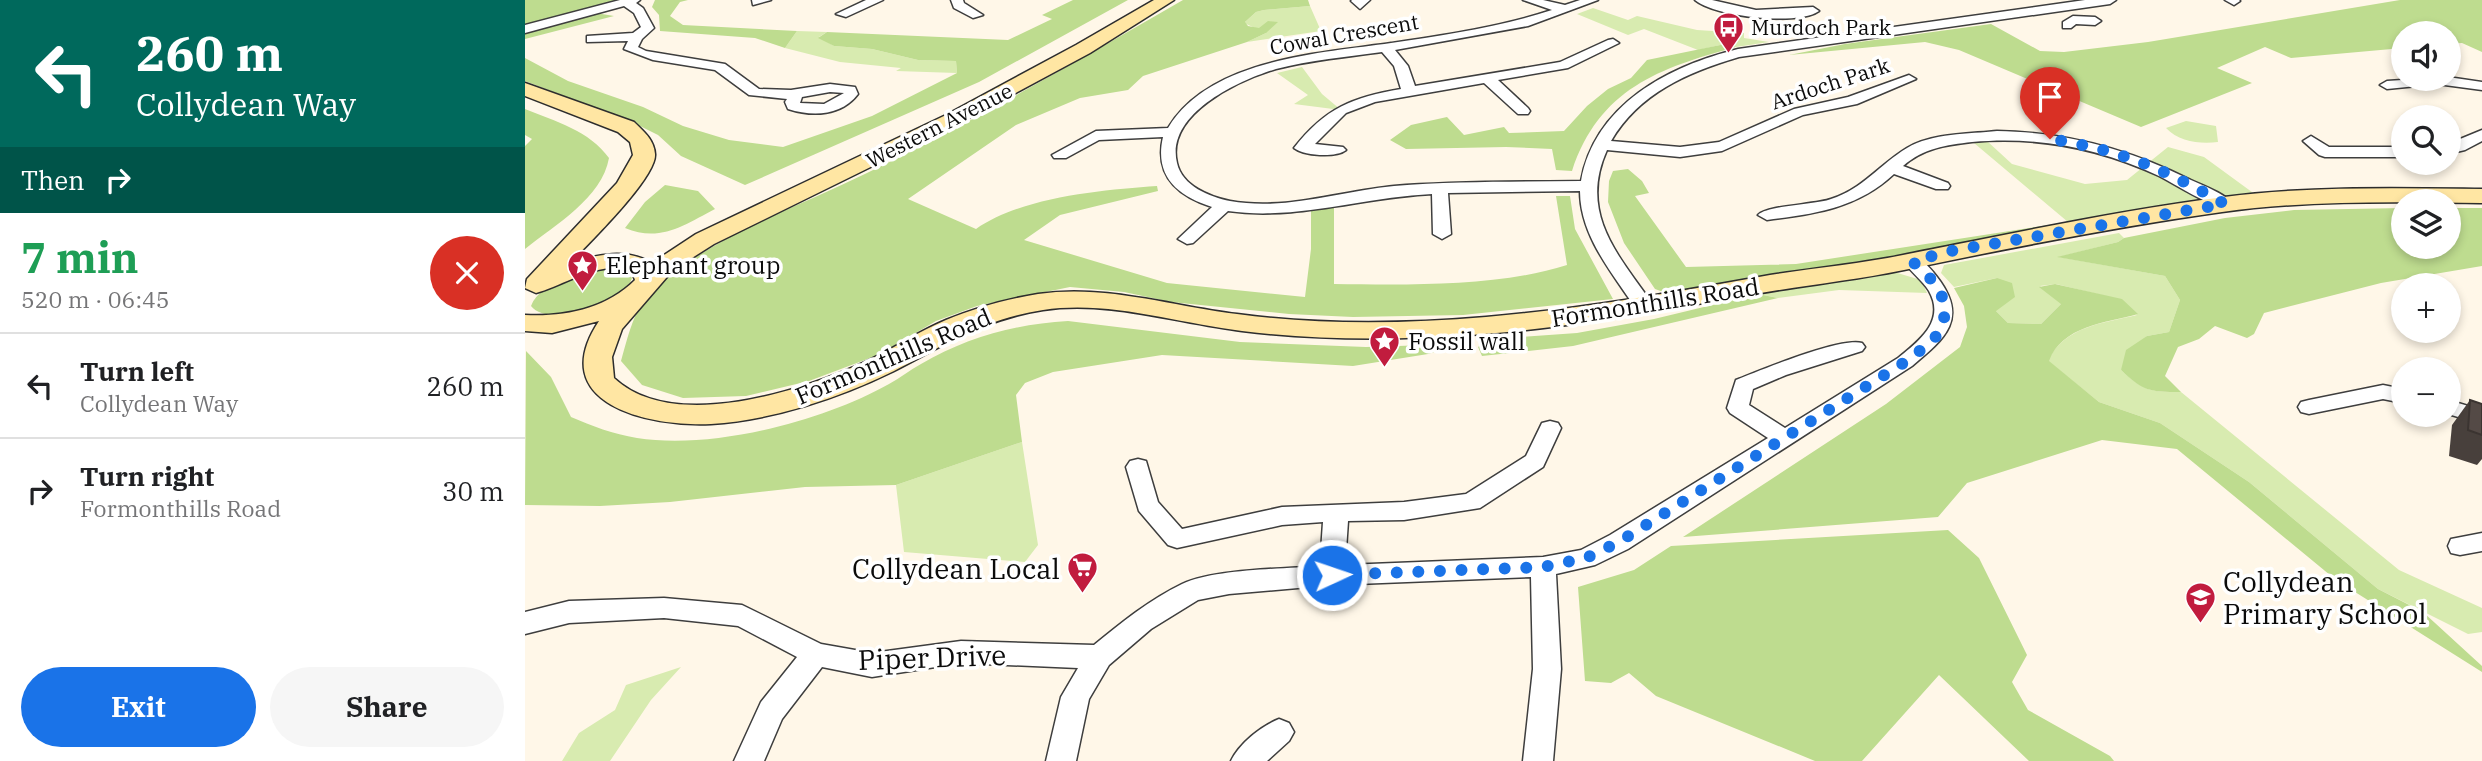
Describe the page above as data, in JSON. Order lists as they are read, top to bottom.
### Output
{
  "streets": {
    "street": [
      "Cowal Crescent",
      "Ardoch Park",
      "Western Avenue",
      "Formonthills Road",
      "Piper Drive"
    ]
  },
  "places": {
    "bus stop": ["Murdoch Park"],
    "place": ["Elephant group", "Fossil wall"],
    "supermarket": ["Collydean Local"],
    "school or university": ["Collydean Primary School"]
  },
  "page": {
    "turn": ["260 m", "Collydean Way"],
    "map_buttons": ["+", "−"],
    "then": "Then",
    "heading": ["7 min", "520 m · 06:45"],
    "list": [
      {
        "name": "Turn left",
        "note": "Collydean Way",
        "value": "260 m"
      },
      {
        "name": "Turn right",
        "note": "Formonthills Road",
        "value": "30 m"
      }
    ],
    "buttons": ["Exit", "Share"]
  }
}
